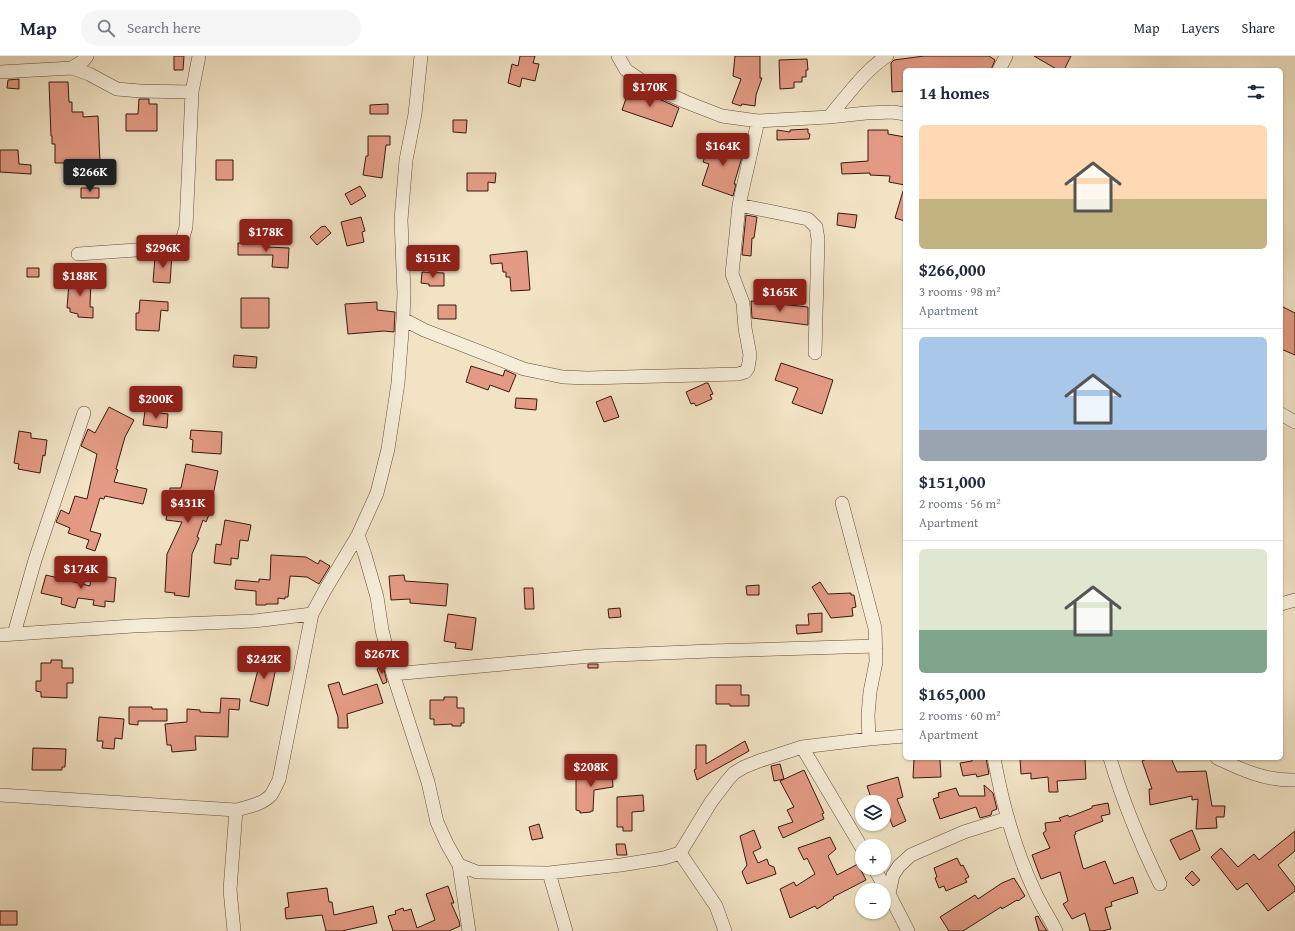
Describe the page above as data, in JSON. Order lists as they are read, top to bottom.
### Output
{
  "page": {
    "header": "Map",
    "search": "Search here",
    "nav": ["Map", "Layers", "Share"],
    "heading": "14 homes",
    "price": [
      "$170K",
      "$164K",
      "$266K",
      "$178K",
      "$296K",
      "$151K",
      "$188K",
      "$165K",
      "$200K",
      "$431K",
      "$174K",
      "$267K",
      "$242K",
      "$208K"
    ],
    "list": [
      {
        "name": "$266,000",
        "note": "3 rooms · 98 m² · Apartment"
      },
      {
        "name": "$151,000",
        "note": "2 rooms · 56 m² · Apartment"
      },
      {
        "name": "$165,000",
        "note": "2 rooms · 60 m² · Apartment"
      }
    ],
    "map_buttons": ["+", "−"]
  }
}
